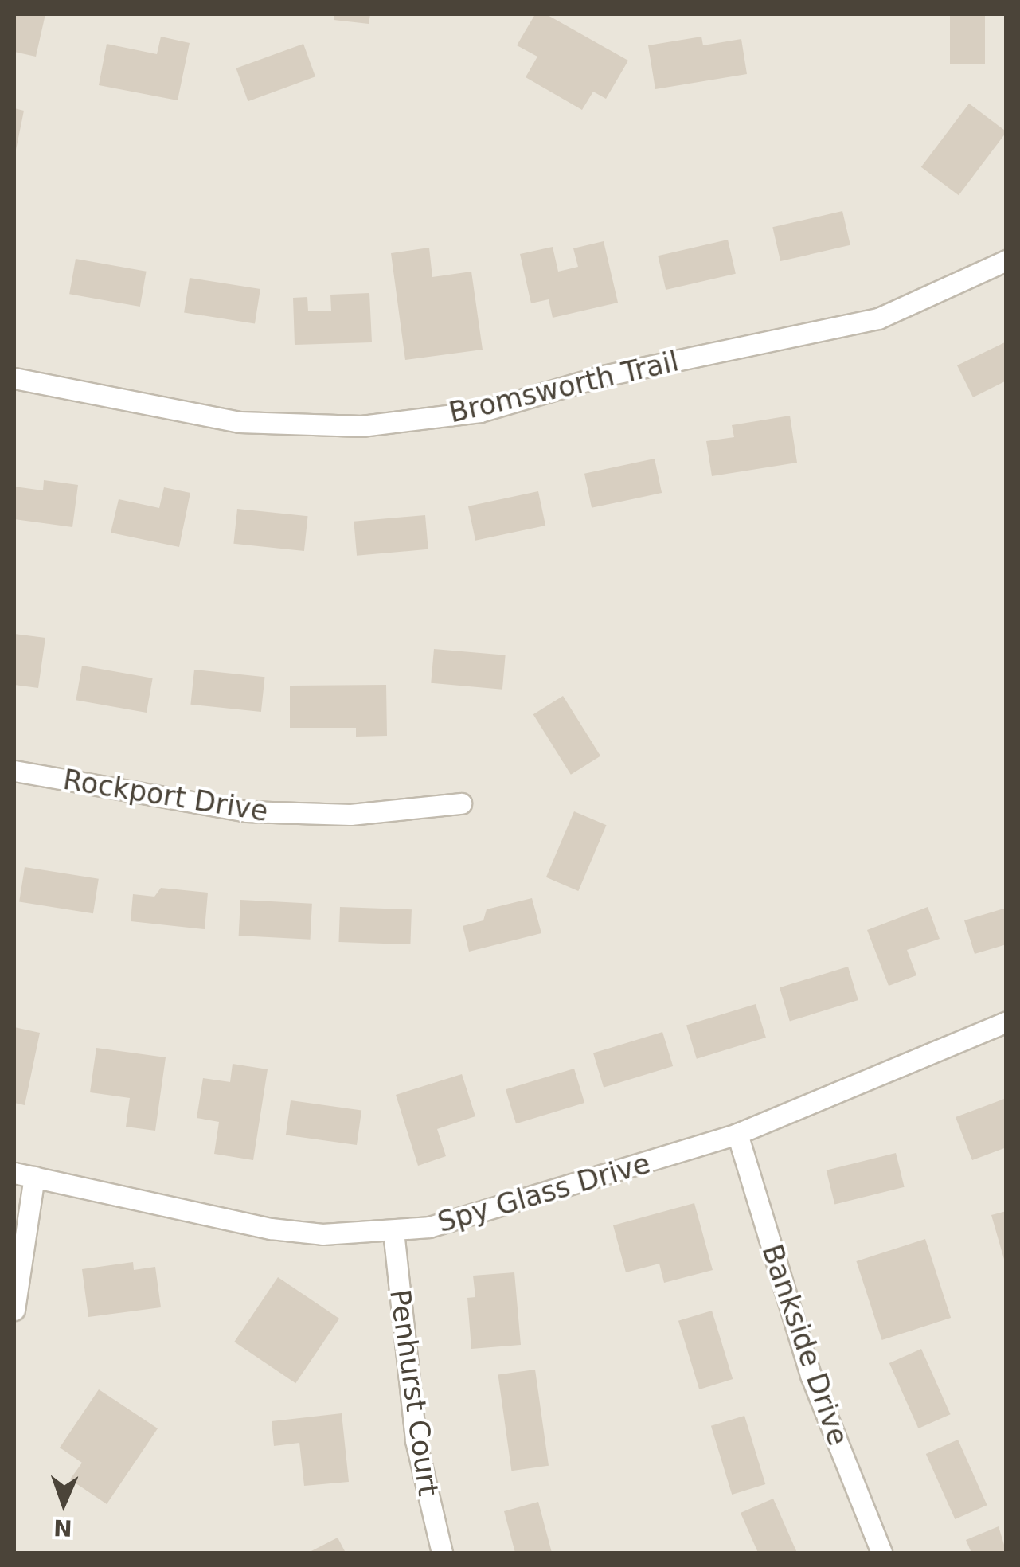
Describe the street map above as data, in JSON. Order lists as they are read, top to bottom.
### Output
{
  "streets": {
    "street": [
      "Bromsworth Trail",
      "Rockport Drive",
      "Spy Glass Drive",
      "Bankside Drive",
      "Penhurst Court"
    ]
  },
  "crossings": [
    ["Spy Glass Drive", "Bankside Drive"],
    ["Spy Glass Drive", "Penhurst Court"]
  ],
  "north": "bottom"
}
